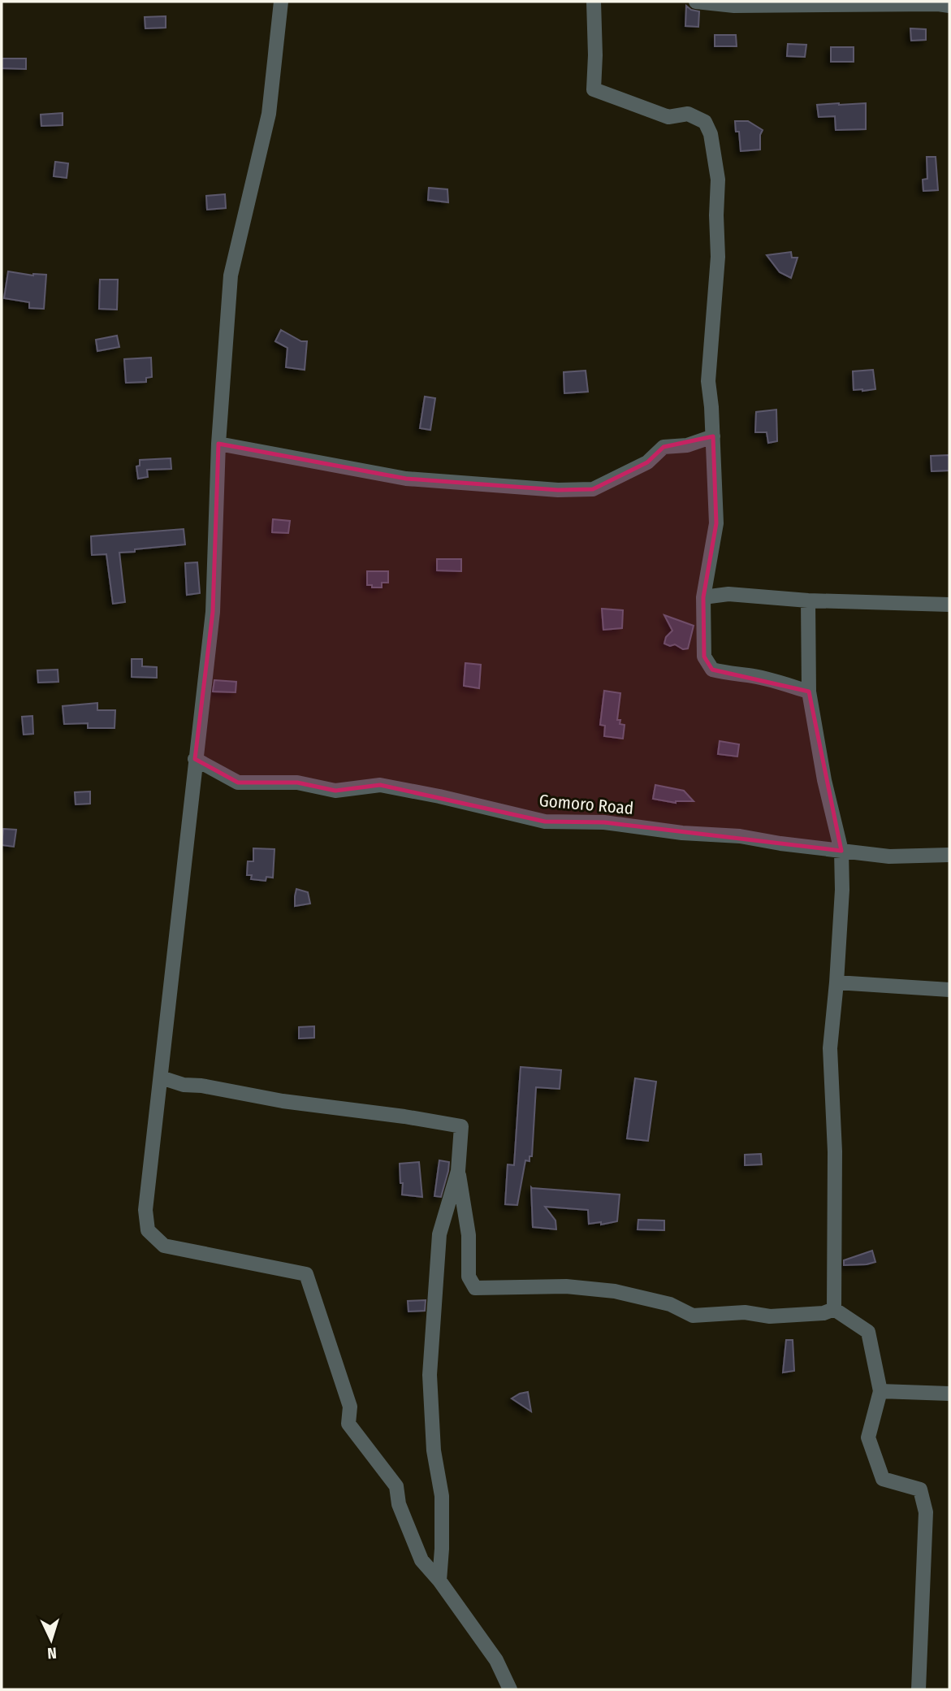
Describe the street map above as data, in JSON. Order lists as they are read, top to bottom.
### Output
{
  "streets": {
    "street": ["Gomoro Road"]
  },
  "north": "bottom"
}
